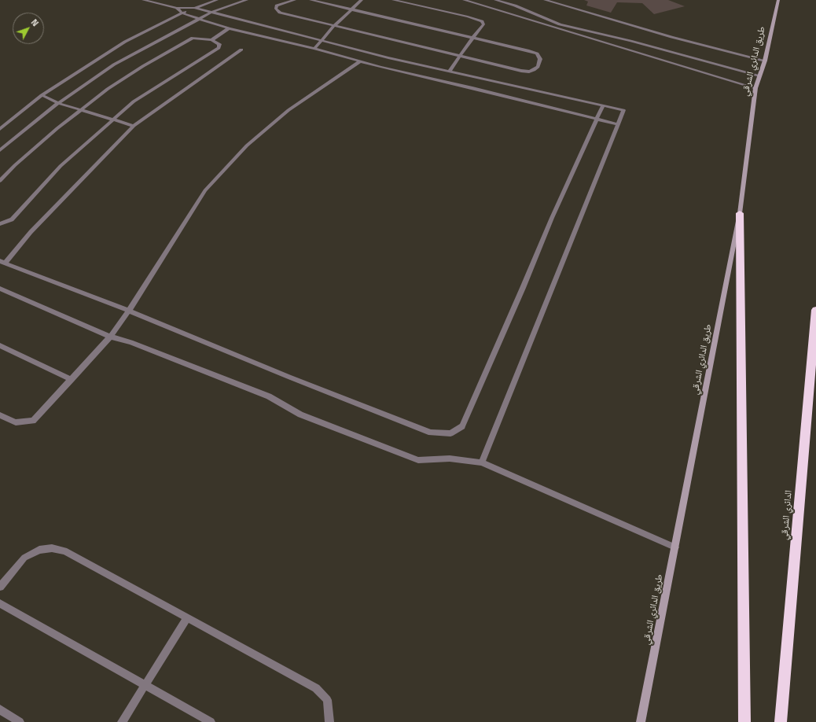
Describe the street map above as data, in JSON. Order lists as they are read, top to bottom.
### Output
{
  "streets": {
    "highway": ["الدائري الشرقي"],
    "main road": ["طريق الدائري الشرقي"]
  },
  "north": "top right"
}
